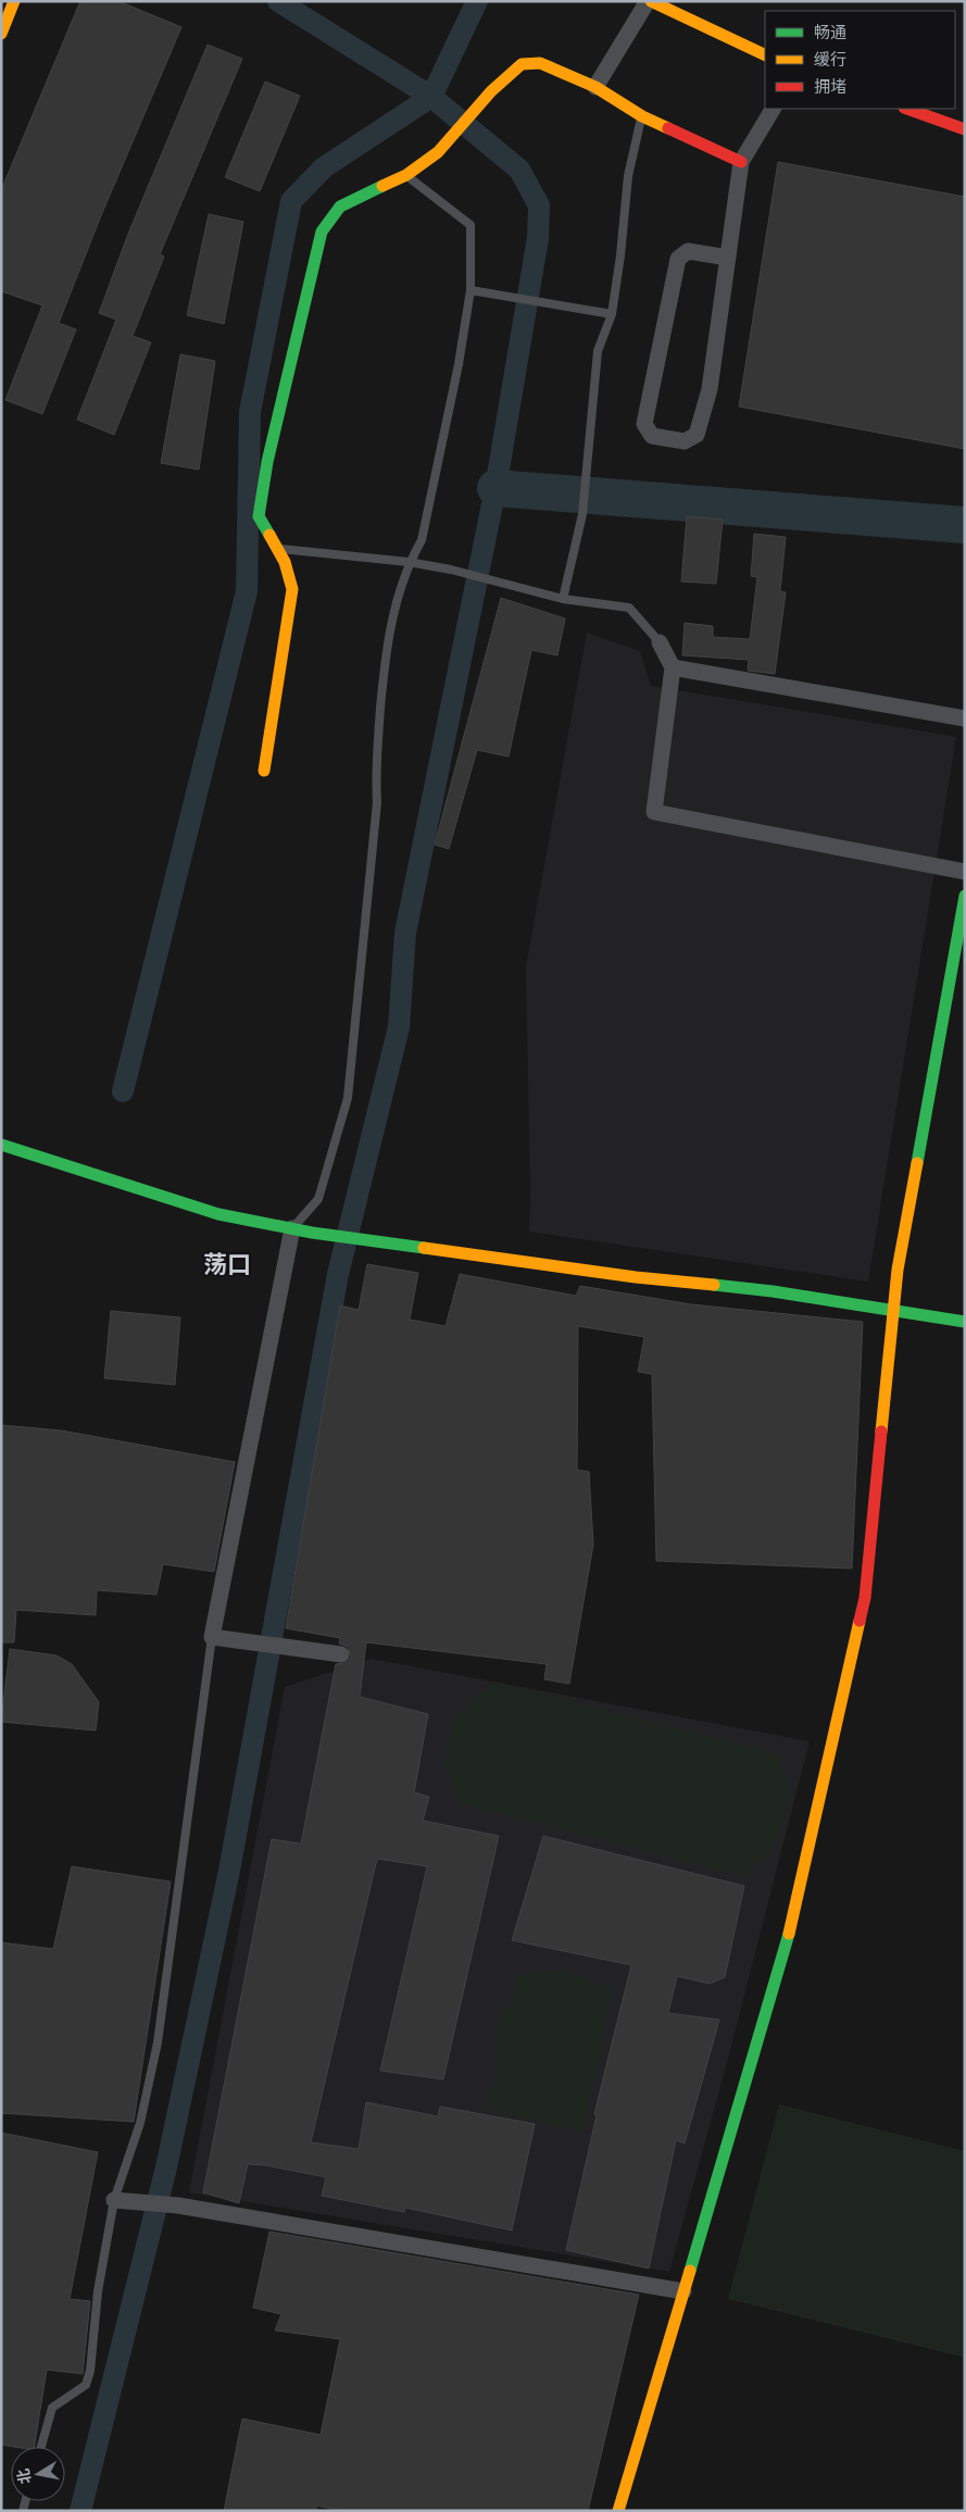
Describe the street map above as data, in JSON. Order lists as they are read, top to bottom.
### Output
{
  "districts": ["荡口"],
  "legend": ["畅通", "缓行", "拥堵"],
  "north": "left"
}
